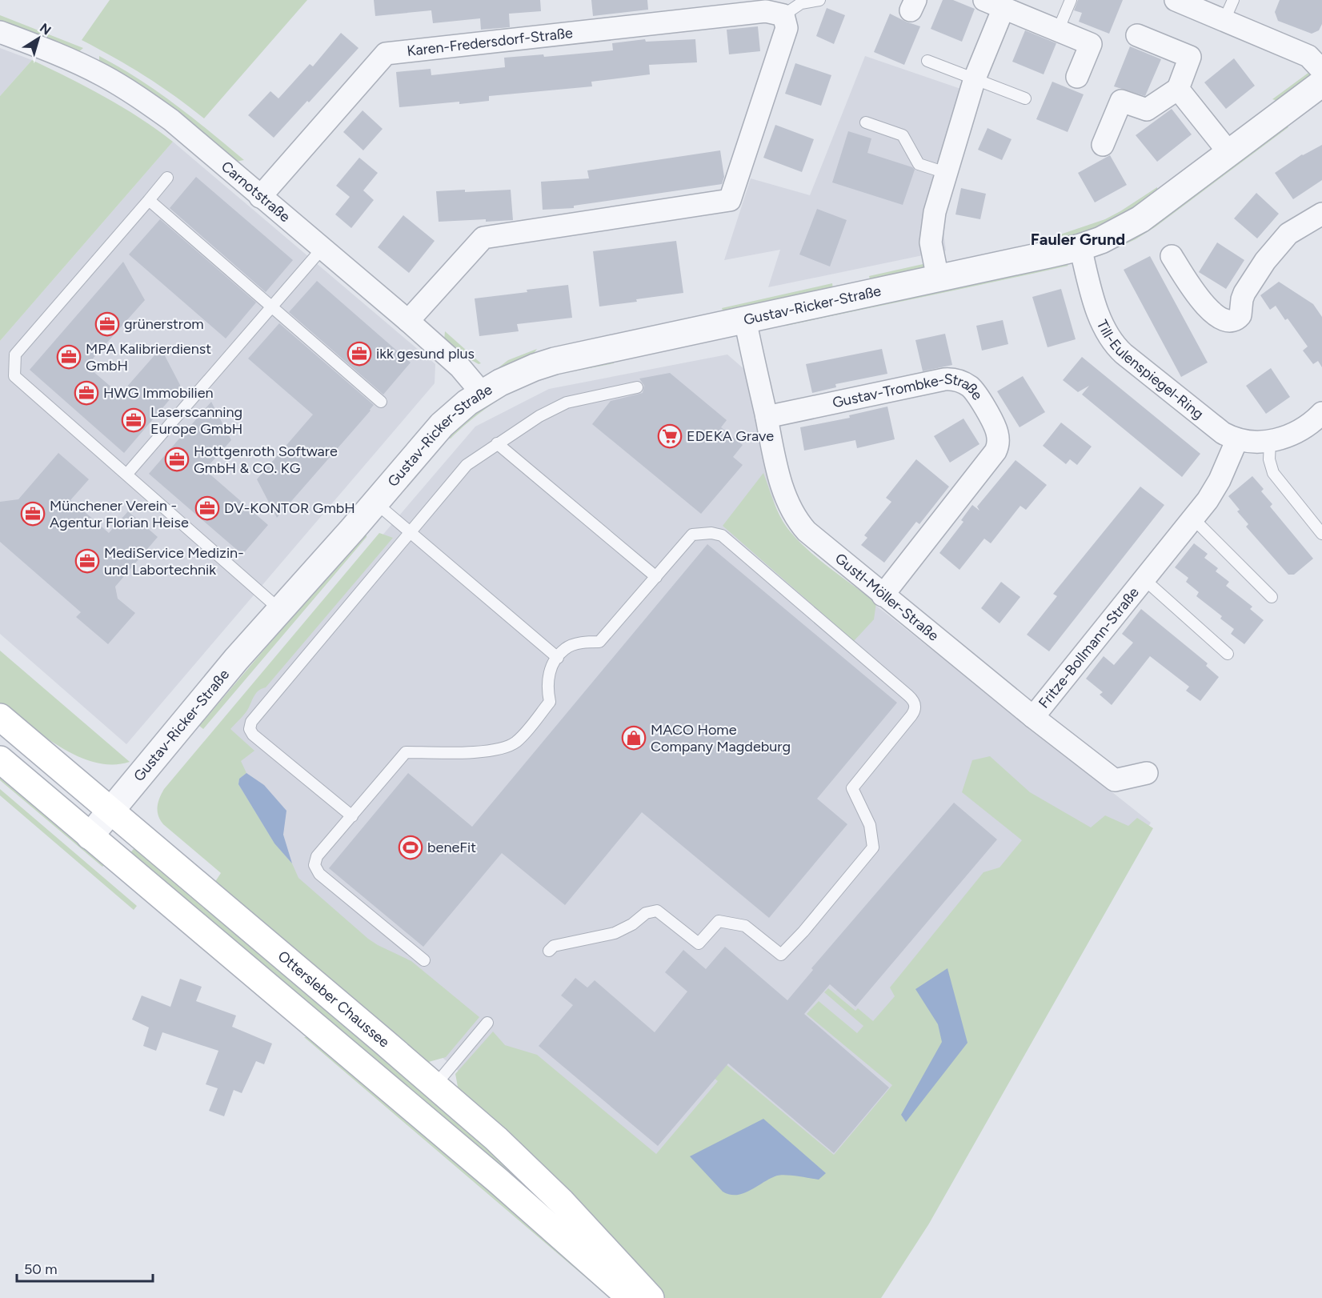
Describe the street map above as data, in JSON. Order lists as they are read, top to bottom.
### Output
{
  "streets": {
    "main road": ["Ottersleber Chaussee"],
    "street": [
      "Karen-Fredersdorf-Straße",
      "Carnotstraße",
      "Gustav-Ricker-Straße",
      "Till-Eulenspiegel-Ring",
      "Gustav-Trombke-Straße",
      "Gustl-Möller-Straße",
      "Fritze-Bollmann-Straße"
    ]
  },
  "crossings": [
    ["Karen-Fredersdorf-Straße", "Carnotstraße"],
    ["Carnotstraße", "Gustav-Ricker-Straße"],
    ["Gustav-Ricker-Straße", "Till-Eulenspiegel-Ring"],
    ["Gustav-Ricker-Straße", "Gustl-Möller-Straße"],
    ["Gustav-Ricker-Straße", "Ottersleber Chaussee"],
    ["Till-Eulenspiegel-Ring", "Fritze-Bollmann-Straße"],
    ["Gustav-Trombke-Straße", "Gustl-Möller-Straße"],
    ["Gustl-Möller-Straße", "Fritze-Bollmann-Straße"]
  ],
  "districts": ["Fauler Grund"],
  "places": {
    "office": [
      "grünerstrom",
      "ikk gesund plus",
      "MPA Kalibrierdienst GmbH",
      "HWG Immobilien",
      "Laserscanning Europe GmbH",
      "Hottgenroth Software GmbH & CO. KG",
      "DV-KONTOR GmbH",
      "Münchener Verein - Agentur Florian Heise",
      "MediService Medizin- und Labortechnik"
    ],
    "supermarket": ["EDEKA Grave"],
    "shop": ["MACO Home Company Magdeburg"],
    "sports": ["beneFit"]
  },
  "scale_bar": "50 m",
  "north": "top right"
}
